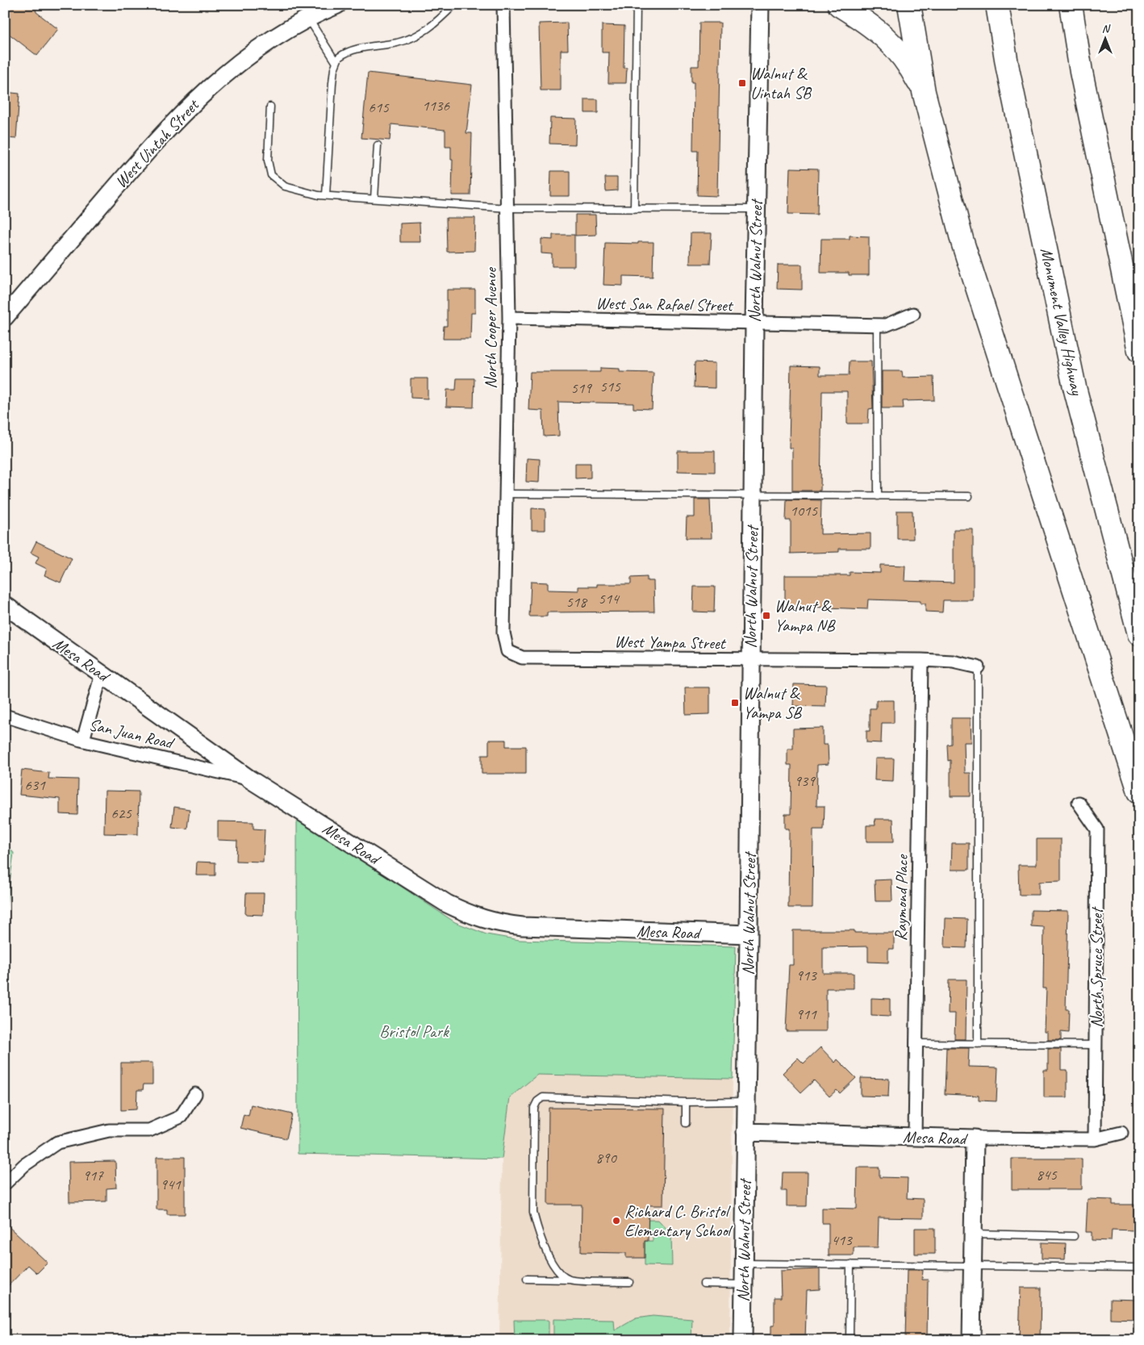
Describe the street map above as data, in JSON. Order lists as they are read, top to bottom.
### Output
{
  "streets": {
    "highway": ["Monument Valley Highway"],
    "main road": ["West Uintah Street", "North Walnut Street", "Mesa Road"],
    "street": [
      "West San Rafael Street",
      "North Cooper Avenue",
      "West Yampa Street",
      "San Juan Road",
      "Raymond Place",
      "North Spruce Street"
    ]
  },
  "crossings": [
    ["North Walnut Street", "West San Rafael Street"],
    ["North Walnut Street", "West Yampa Street"],
    ["North Walnut Street", "Mesa Road"],
    ["West San Rafael Street", "North Cooper Avenue"],
    ["North Cooper Avenue", "West Yampa Street"],
    ["West Yampa Street", "Raymond Place"],
    ["Mesa Road", "San Juan Road"],
    ["Mesa Road", "Raymond Place"],
    ["Mesa Road", "North Spruce Street"]
  ],
  "parks": ["Bristol Park"],
  "places": {
    "transit": ["Walnut & Uintah SB", "Walnut & Yampa NB", "Walnut & Yampa SB"],
    "other": ["Richard C. Bristol Elementary School"]
  },
  "house_numbers": [
    "1136",
    "615",
    "515",
    "519",
    "1015",
    "514",
    "518",
    "939",
    "631",
    "625",
    "913",
    "911",
    "890",
    "845",
    "917",
    "941",
    "413"
  ],
  "north": "top"
}
